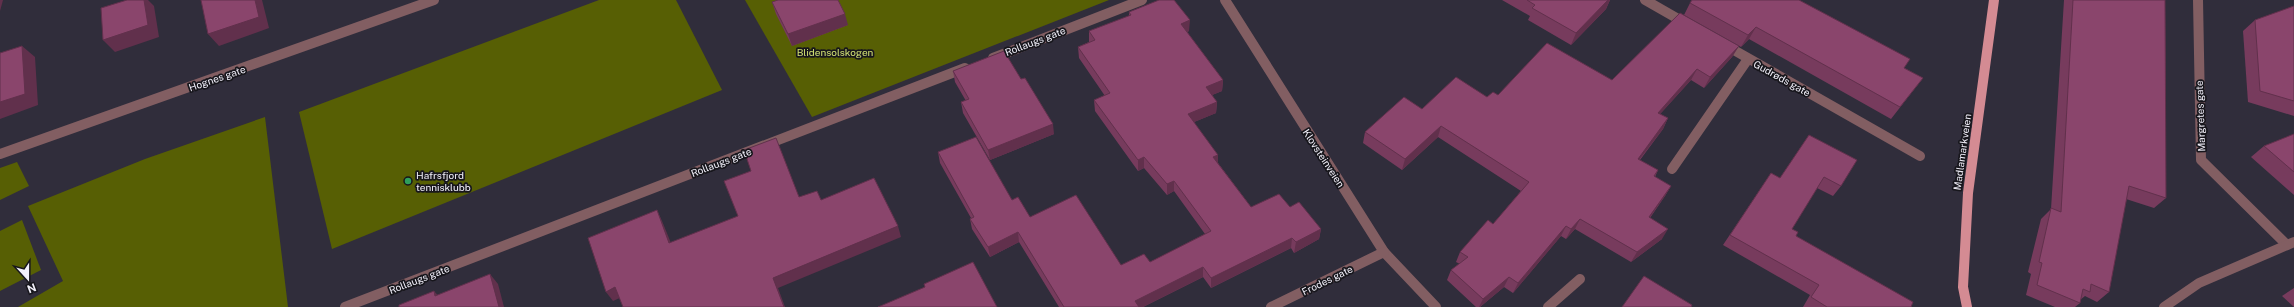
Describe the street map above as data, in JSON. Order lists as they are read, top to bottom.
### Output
{
  "streets": {
    "main road": ["Madlamarkveien"],
    "street": [
      "Rollaugs gate",
      "Hognes gate",
      "Gudrøds gate",
      "Margretes gate",
      "Klovsteinveien",
      "Frodes gate"
    ]
  },
  "crossings": [
    ["Klovsteinveien", "Frodes gate"]
  ],
  "parks": ["Blidensolskogen"],
  "places": ["Hafrsfjord tennisklubb"],
  "north": "bottom"
}
